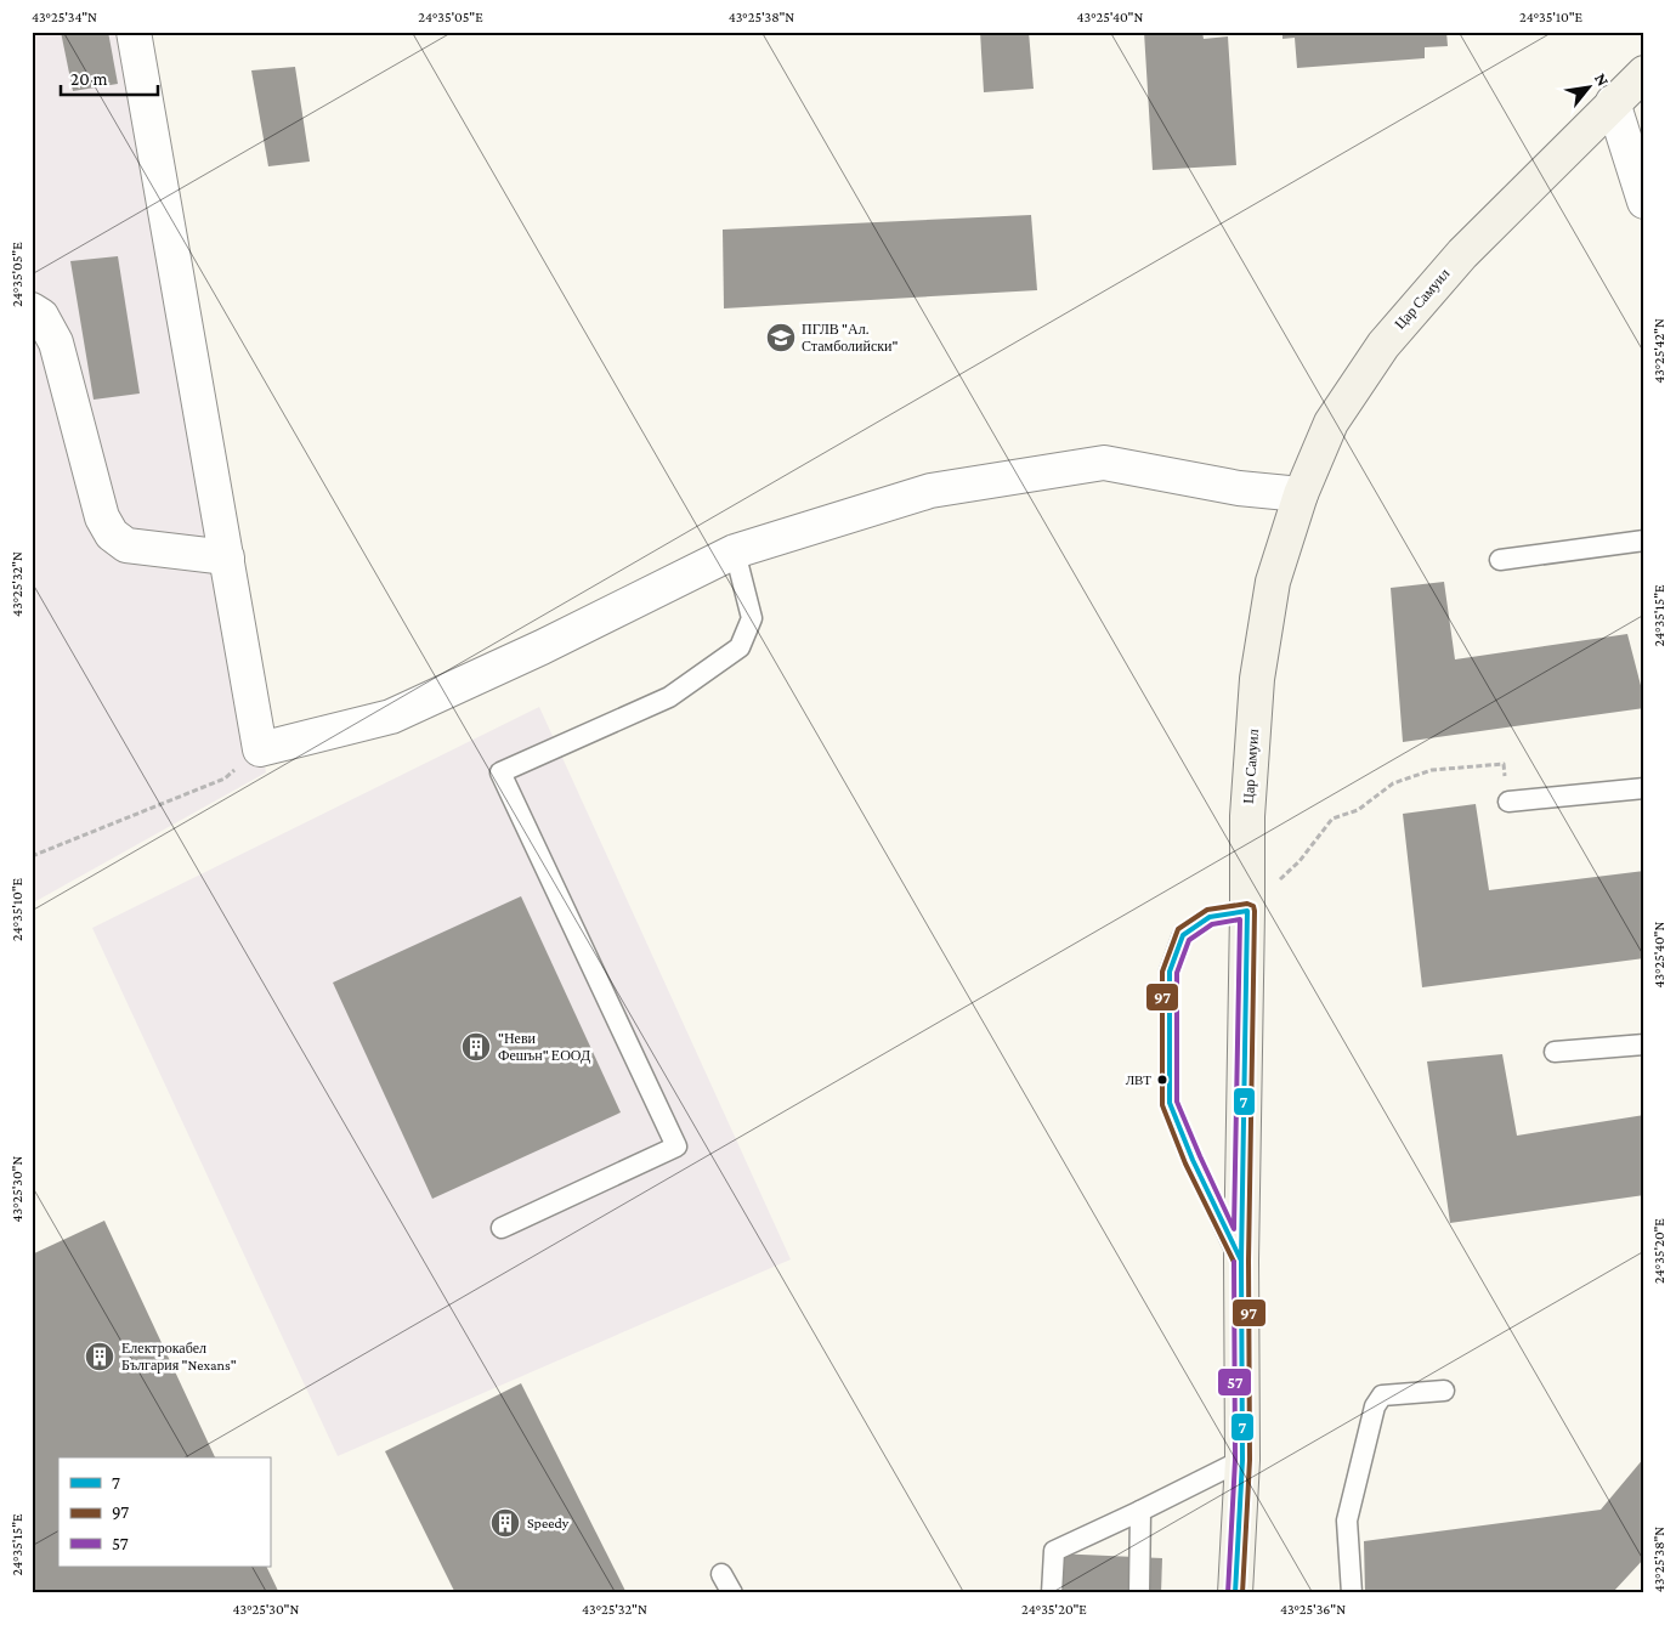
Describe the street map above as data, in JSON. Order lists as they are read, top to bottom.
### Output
{
  "streets": {
    "street": ["Цар Самуил"]
  },
  "places": {
    "school or university": ["ПГЛВ \"Ал. Стамболийски\""],
    "building": ["\"Неви Фешън\" ЕООД", "Електрокабел България \"Nexans\"", "Speedy"],
    "other": ["ЛВТ"]
  },
  "lines": ["transit line 97", "transit line 7", "transit line 57"],
  "legend": ["7", "97", "57"],
  "scale_bar": "20 m",
  "north": "top right",
  "coordinates": [
    "43°25'34\"N",
    "24°35'05\"E",
    "43°25'38\"N",
    "43°25'40\"N",
    "24°35'10\"E",
    "43°25'42\"N",
    "43°25'32\"N",
    "24°35'15\"E",
    "43°25'30\"N",
    "24°35'20\"E",
    "43°25'36\"N"
  ]
}
